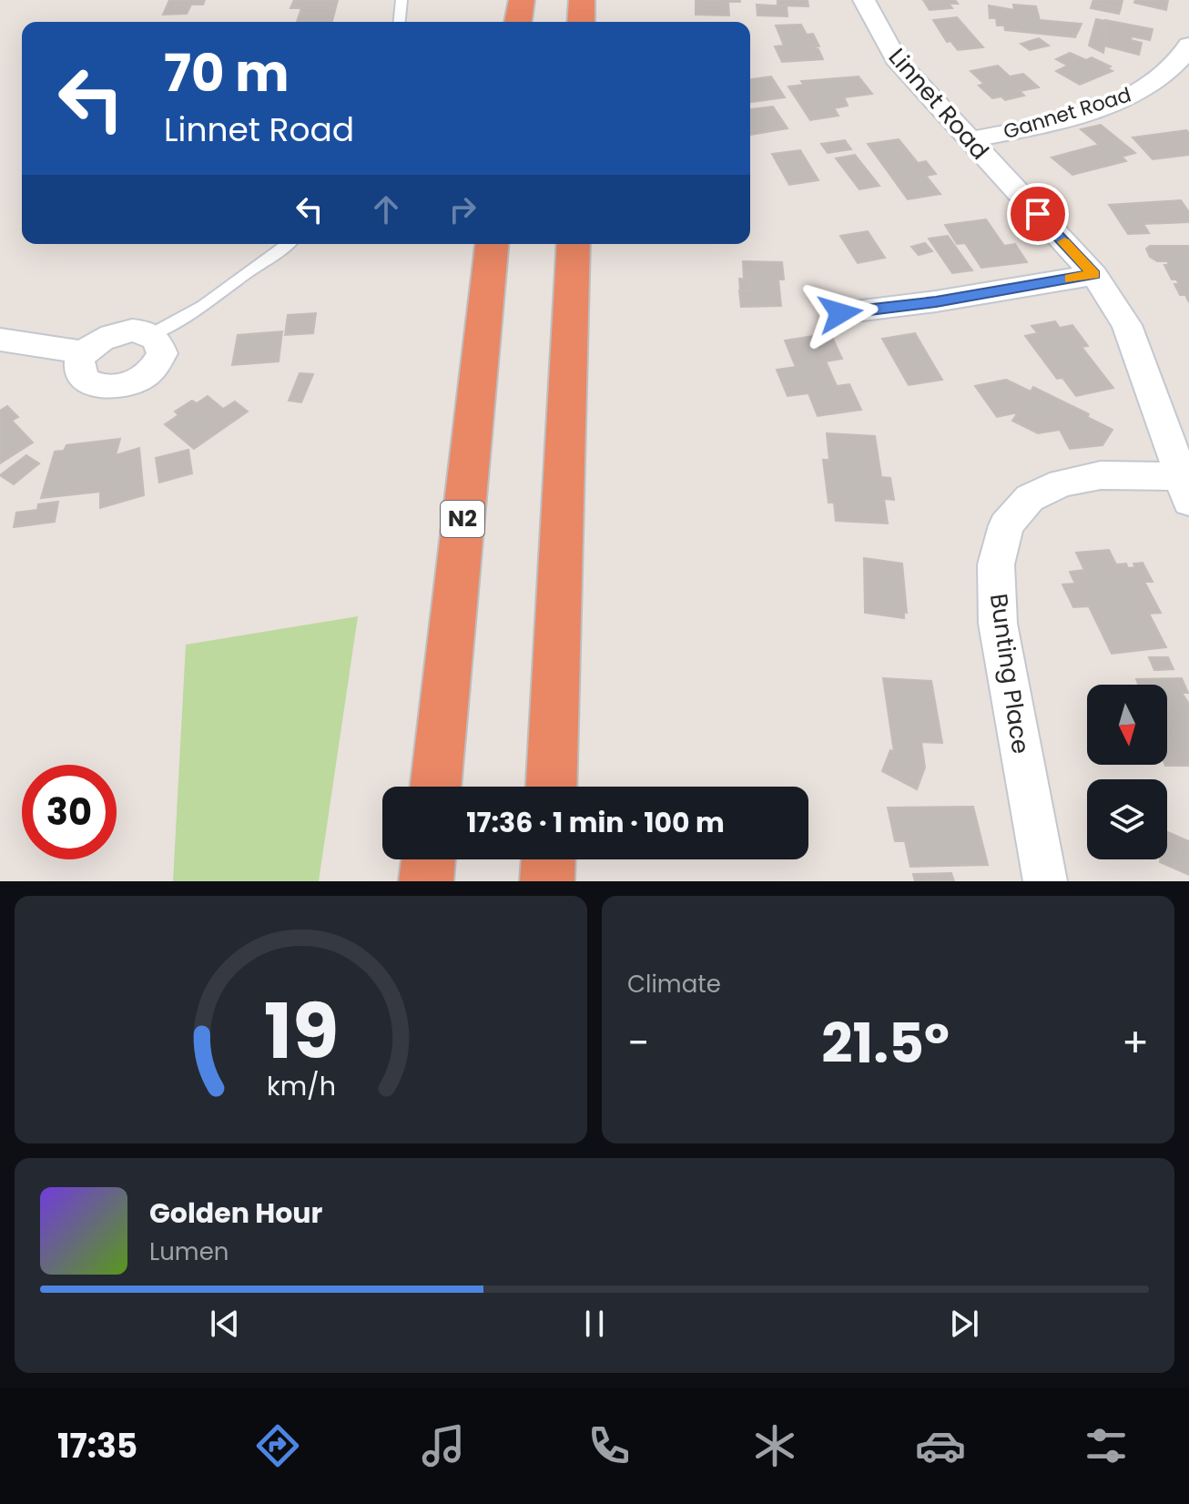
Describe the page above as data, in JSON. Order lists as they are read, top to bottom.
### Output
{
  "streets": {
    "highway": ["N2"],
    "street": ["Linnet Road", "Gannet Road", "Bunting Place"]
  },
  "crossings": [
    ["Linnet Road", "Gannet Road"],
    ["Linnet Road", "Bunting Place"]
  ],
  "north": "bottom",
  "page": {
    "turn": ["70 m", "Linnet Road"],
    "limit": "30",
    "trip": "17:36 · 1 min · 100 m",
    "tile": "Climate",
    "heat": ["−", "21.5°", "+"],
    "song": ["Golden Hour", "Lumen"],
    "tabs": "17:35",
    "gauge": ["19", "km/h"]
  }
}
